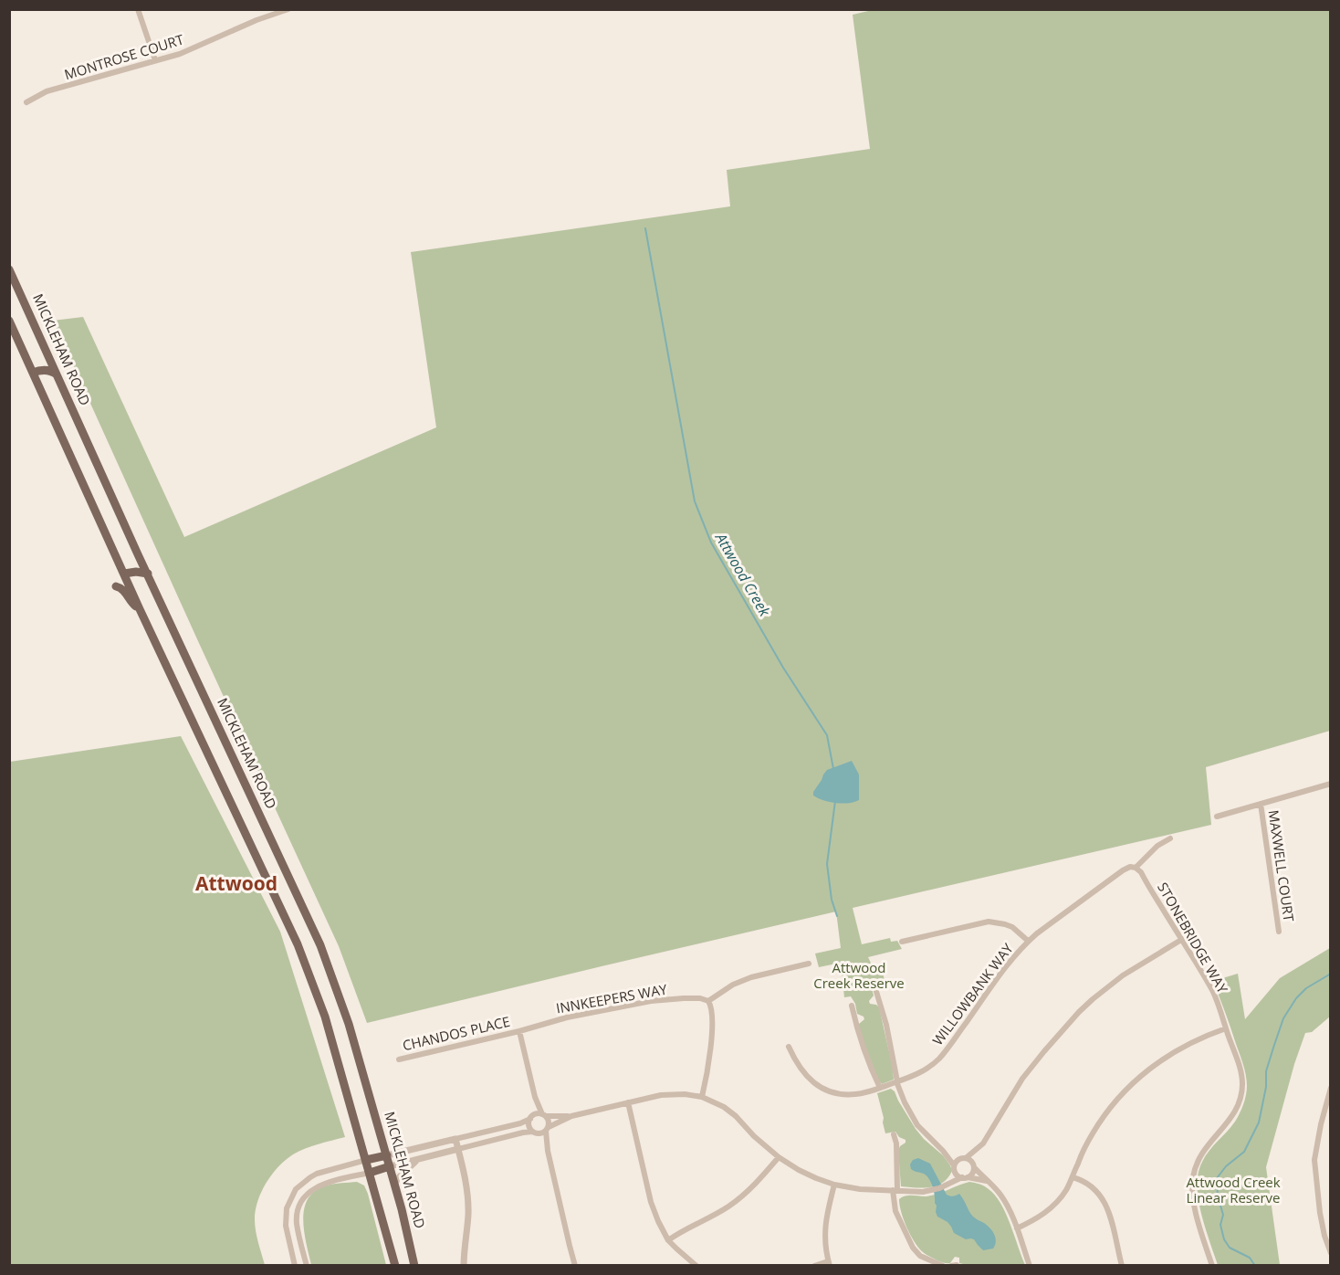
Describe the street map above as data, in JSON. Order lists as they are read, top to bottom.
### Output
{
  "streets": {
    "main road": ["MICKLEHAM ROAD"],
    "street": [
      "MONTROSE COURT",
      "MAXWELL COURT",
      "STONEBRIDGE WAY",
      "WILLOWBANK WAY",
      "INNKEEPERS WAY",
      "CHANDOS PLACE"
    ]
  },
  "crossings": [
    ["STONEBRIDGE WAY", "WILLOWBANK WAY"],
    ["INNKEEPERS WAY", "CHANDOS PLACE"]
  ],
  "districts": ["Attwood"],
  "water": ["Attwood Creek"],
  "parks": ["Attwood Creek Reserve", "Attwood Creek Linear Reserve"]
}
